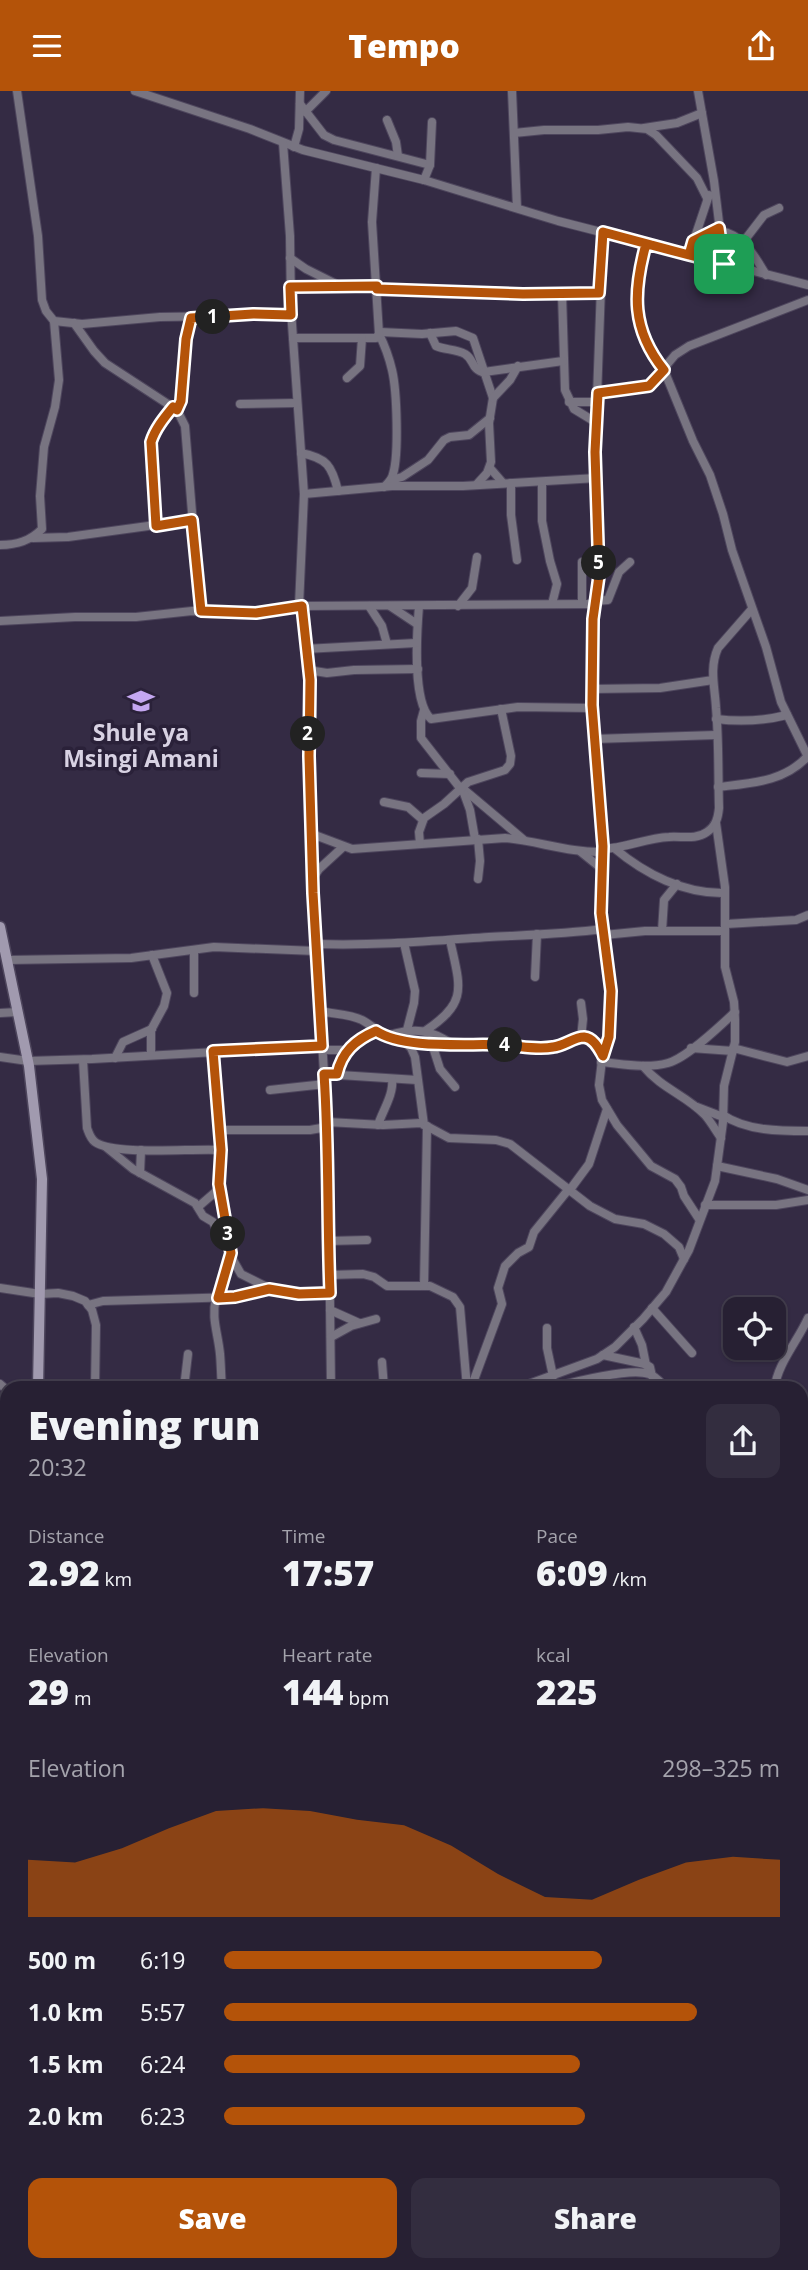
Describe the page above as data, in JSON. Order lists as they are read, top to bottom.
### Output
{
  "places": {
    "school or university": ["Shule ya Msingi Amani"]
  },
  "page": {
    "header": "Tempo",
    "pins": [
      "1",
      "5",
      "2",
      "4",
      "3"
    ],
    "heading": ["Evening run", "20:32"],
    "stats": [
      ["Distance", "2.92 km"],
      ["Time", "17:57"],
      ["Pace", "6:09 /km"],
      ["Elevation", "29 m"],
      ["Heart rate", "144 bpm"],
      ["kcal", "225"]
    ],
    "chart": ["Elevation", "298–325 m"],
    "list": [
      {
        "name": "500 m",
        "note": "6:19"
      },
      {
        "name": "1.0 km",
        "note": "5:57"
      },
      {
        "name": "1.5 km",
        "note": "6:24"
      },
      {
        "name": "2.0 km",
        "note": "6:23"
      }
    ],
    "buttons": ["Save", "Share"]
  }
}
